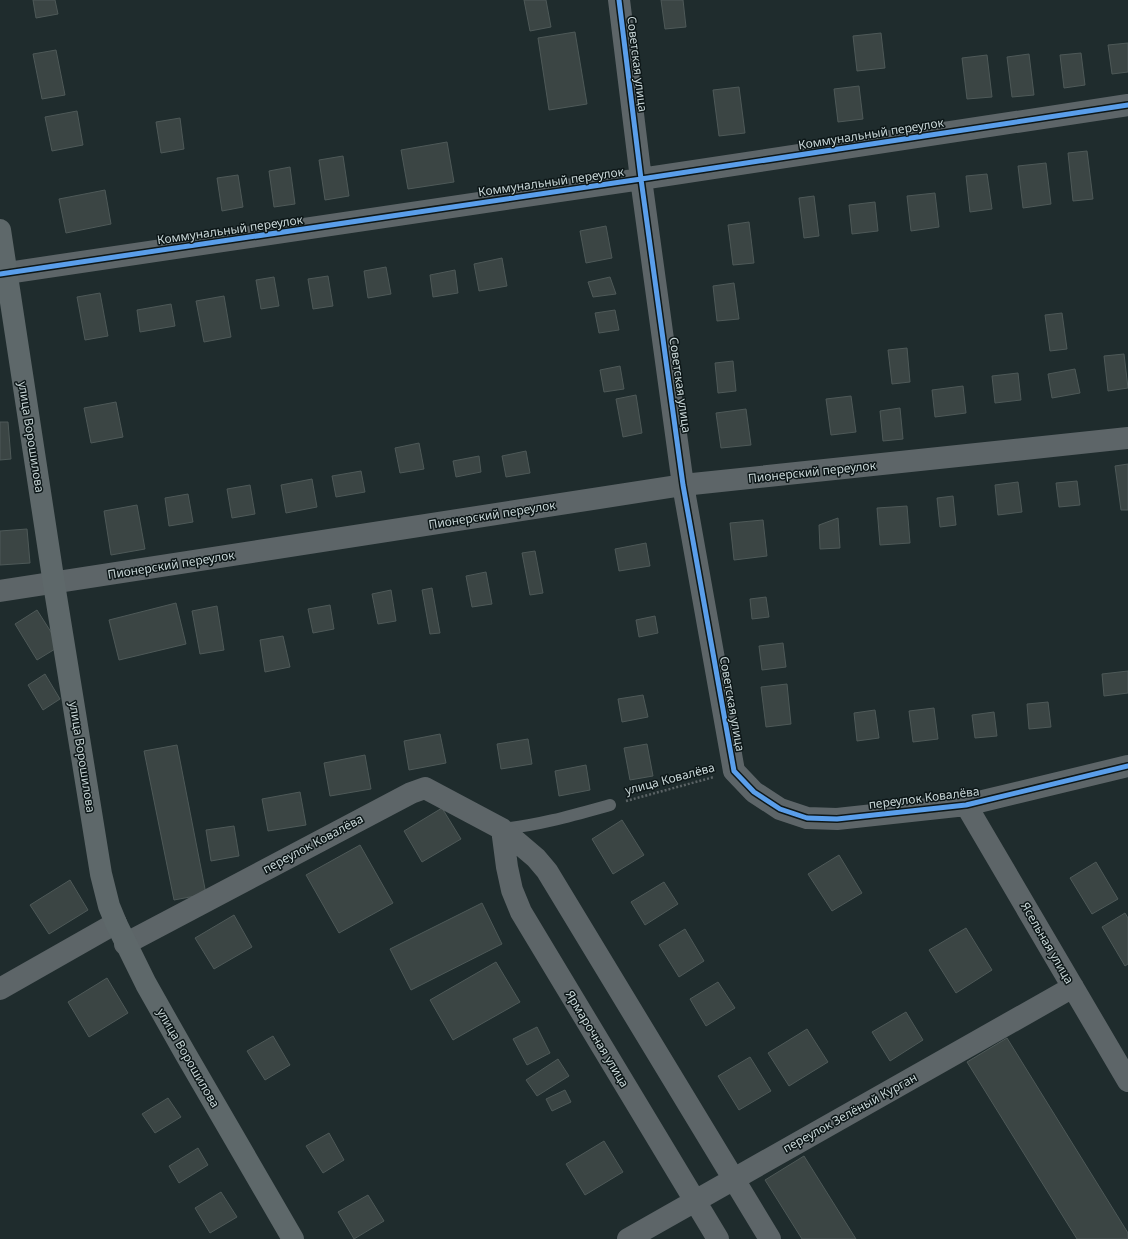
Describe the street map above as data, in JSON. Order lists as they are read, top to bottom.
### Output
{
  "streets": {
    "main road": ["улица Ворошилова"],
    "street": [
      "Советская улица",
      "Коммунальный переулок",
      "Пионерский переулок",
      "переулок Ковалёва",
      "Ясельная улица",
      "Ярмарочная улица",
      "переулок Зелёный Курган"
    ],
    "path": ["улица Ковалёва"]
  },
  "crossings": [
    ["Советская улица", "Коммунальный переулок"],
    ["Советская улица", "Пионерский переулок"],
    ["Советская улица", "улица Ковалёва"],
    ["Советская улица", "переулок Ковалёва"],
    ["Коммунальный переулок", "улица Ворошилова"],
    ["улица Ворошилова", "Пионерский переулок"],
    ["улица Ворошилова", "переулок Ковалёва"],
    ["улица Ковалёва", "переулок Ковалёва"],
    ["переулок Ковалёва", "Ясельная улица"],
    ["переулок Ковалёва", "Ярмарочная улица"],
    ["Ясельная улица", "переулок Зелёный Курган"],
    ["Ярмарочная улица", "переулок Зелёный Курган"]
  ]
}
